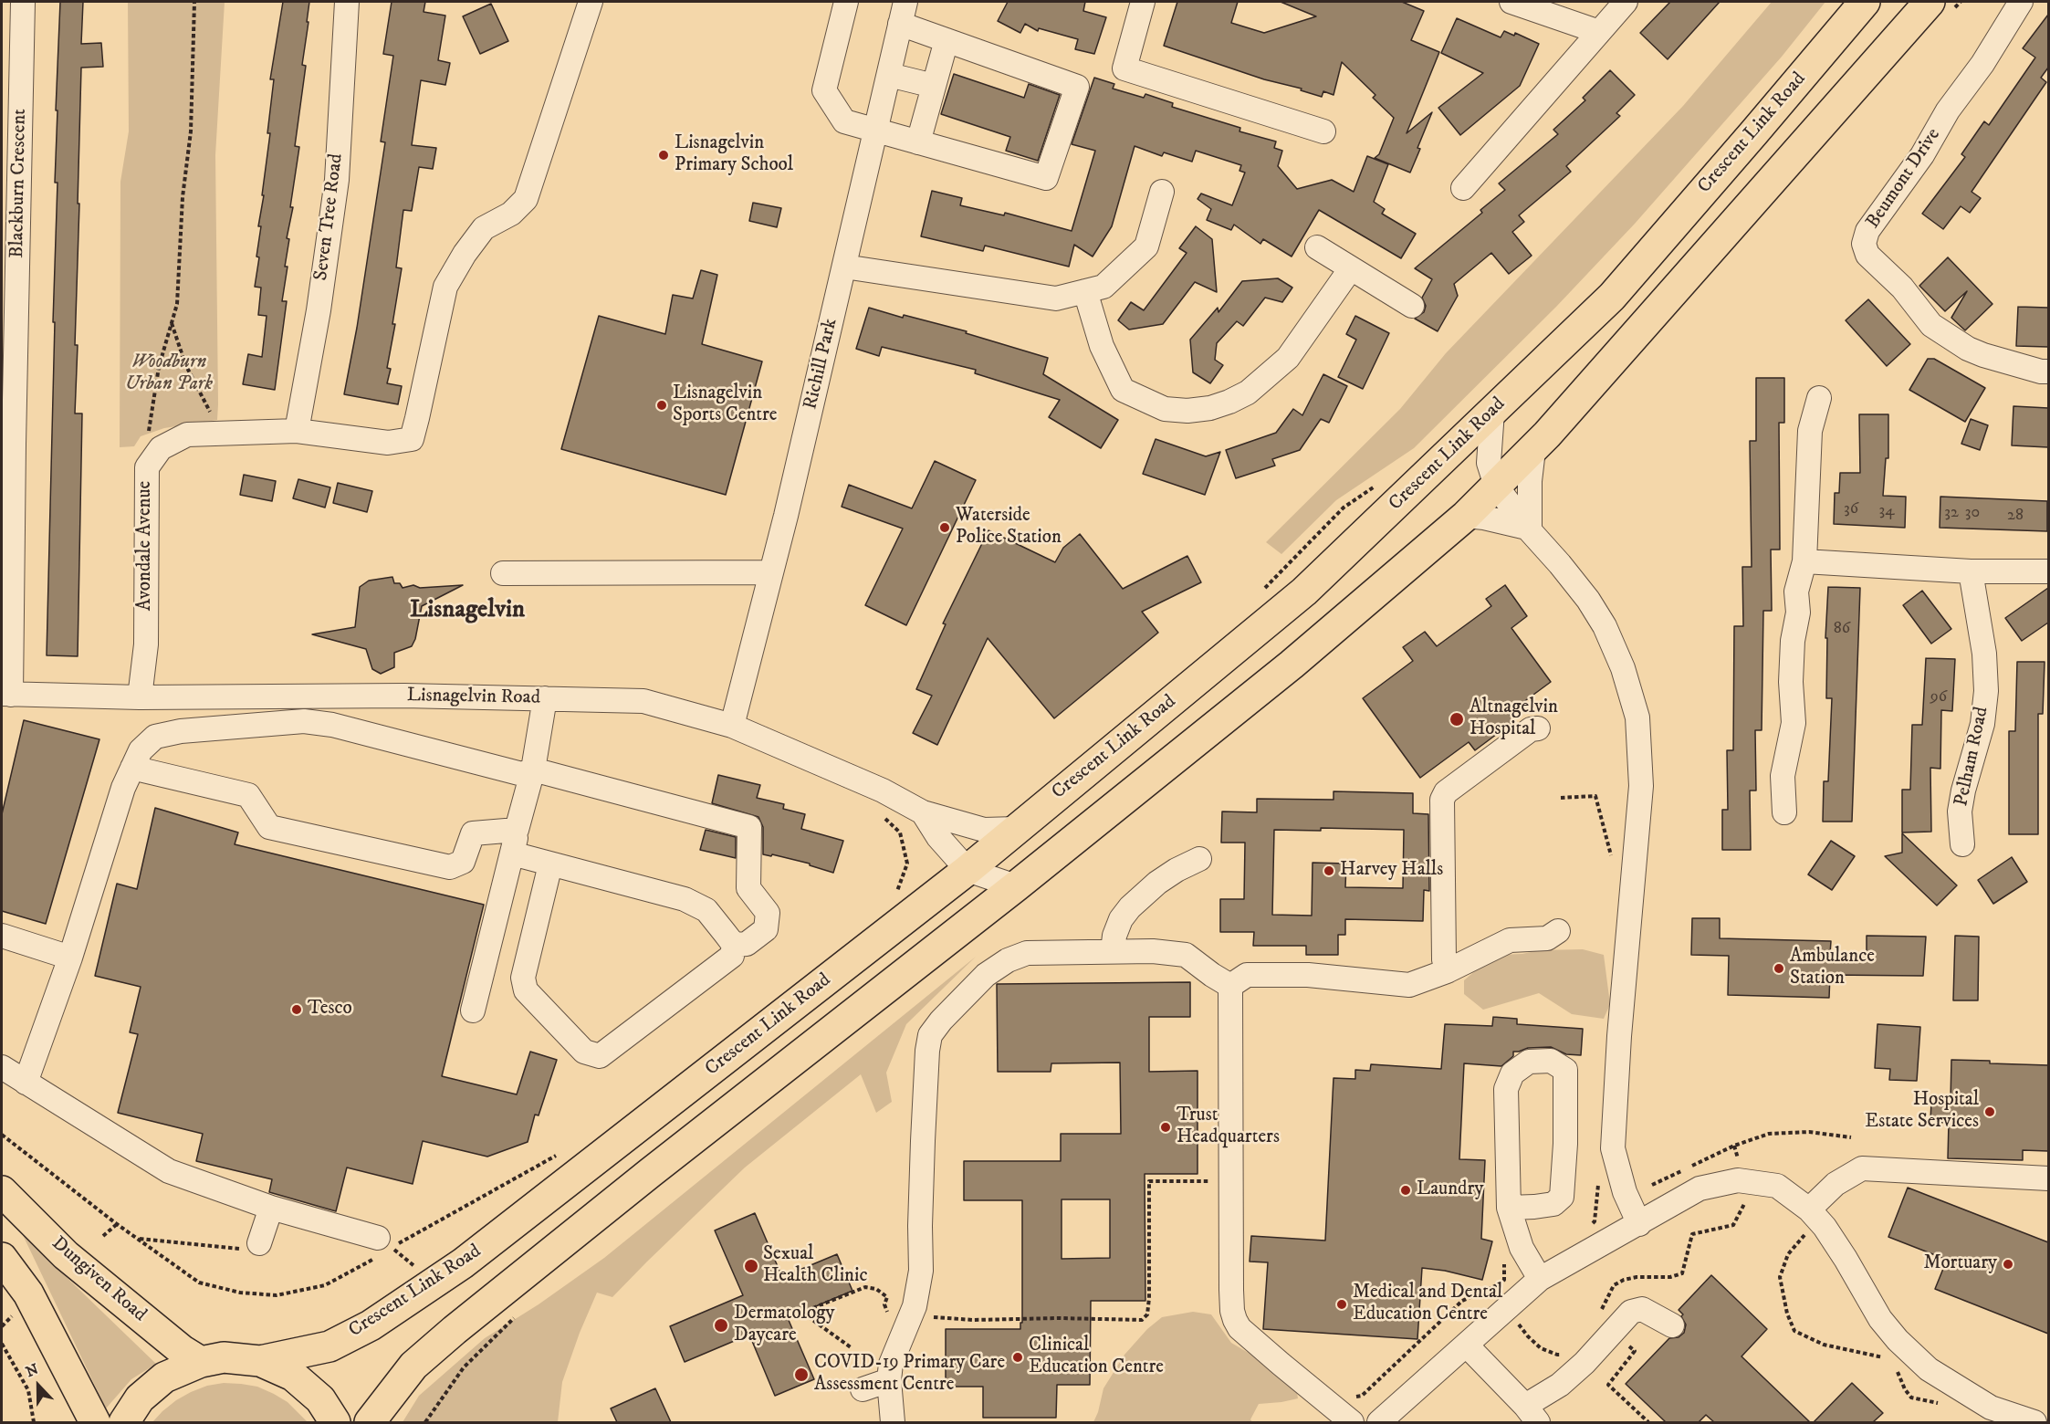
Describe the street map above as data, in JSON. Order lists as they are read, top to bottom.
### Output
{
  "streets": {
    "highway": ["Crescent Link Road", "Dungiven Road"],
    "street": [
      "Beumont Drive",
      "Blackburn Crescent",
      "Seven Tree Road",
      "Richill Park",
      "Avondale Avenue",
      "Lisnagelvin Road",
      "Pelham Road"
    ]
  },
  "crossings": [
    ["Crescent Link Road", "Lisnagelvin Road"],
    ["Blackburn Crescent", "Lisnagelvin Road"],
    ["Seven Tree Road", "Avondale Avenue"],
    ["Richill Park", "Lisnagelvin Road"],
    ["Avondale Avenue", "Lisnagelvin Road"]
  ],
  "districts": ["Lisnagelvin"],
  "parks": ["Woodburn Urban Park"],
  "places": [
    "Lisnagelvin Primary School",
    "Lisnagelvin Sports Centre",
    "Waterside Police Station",
    "Altnagelvin Hospital",
    "Harvey Halls",
    "Ambulance Station",
    "Tesco",
    "Hospital Estate Services",
    "Trust Headquarters",
    "Laundry",
    "Mortuary",
    "Sexual Health Clinic",
    "Medical and Dental Education Centre",
    "Dermatology Daycare",
    "Clinical Education Centre",
    "COVID-19 Primary Care Assessment Centre"
  ],
  "house_numbers": [
    "36",
    "34",
    "32",
    "30",
    "28",
    "86",
    "96"
  ],
  "north": "top"
}
